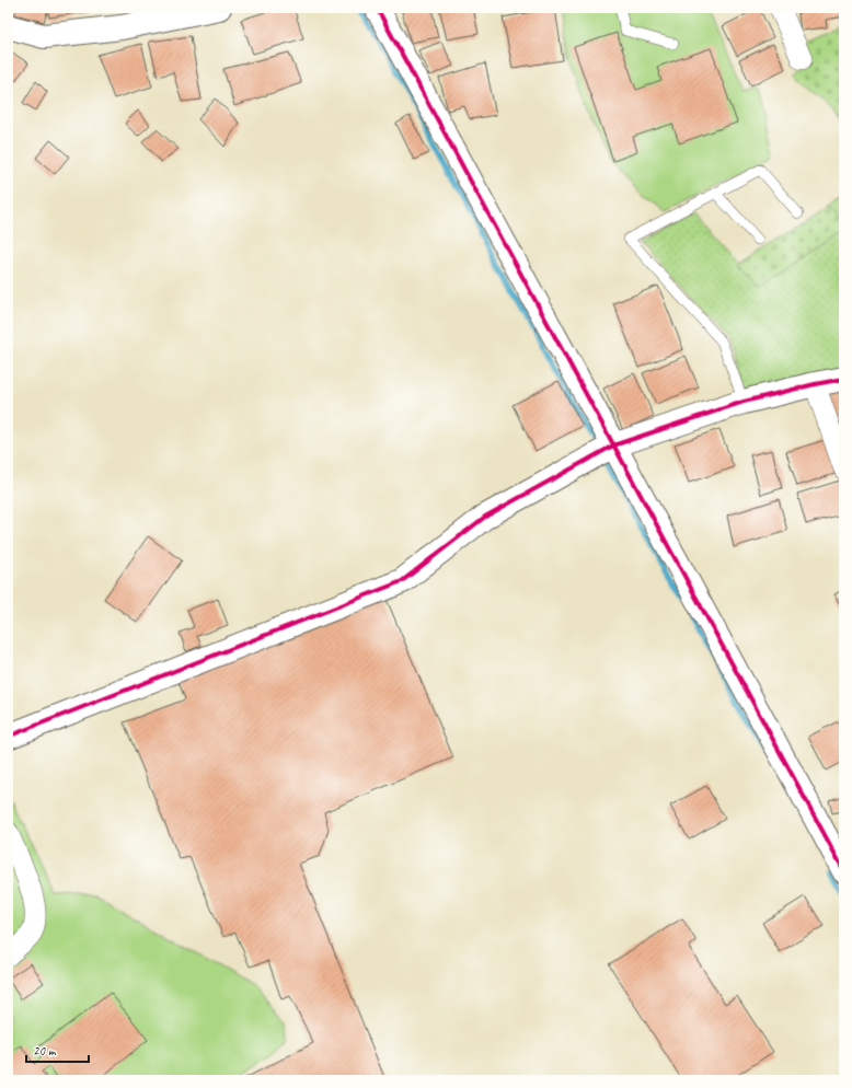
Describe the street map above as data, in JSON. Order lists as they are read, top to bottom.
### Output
{
  "scale_bar": "20 m"
}
